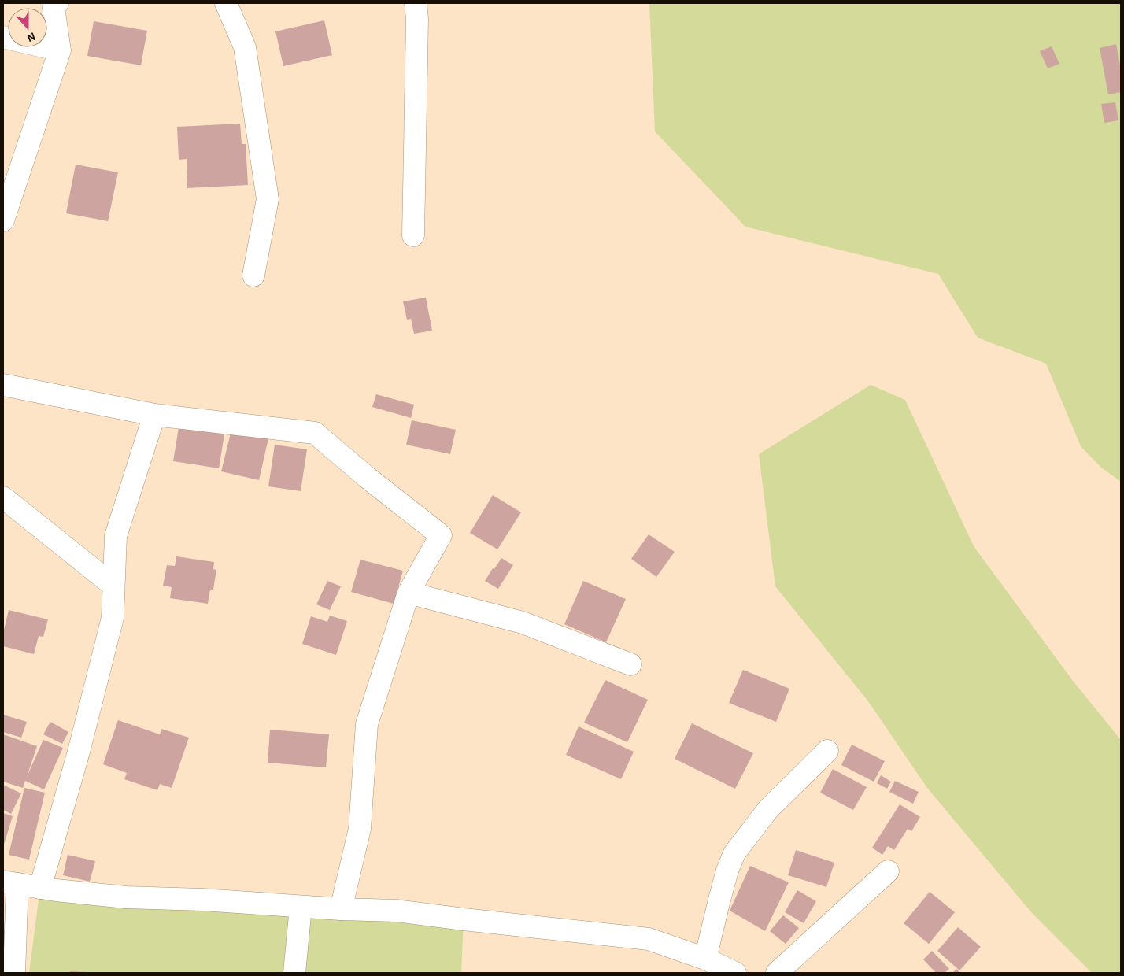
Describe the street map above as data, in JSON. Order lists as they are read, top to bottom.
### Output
{
  "north": "bottom"
}
